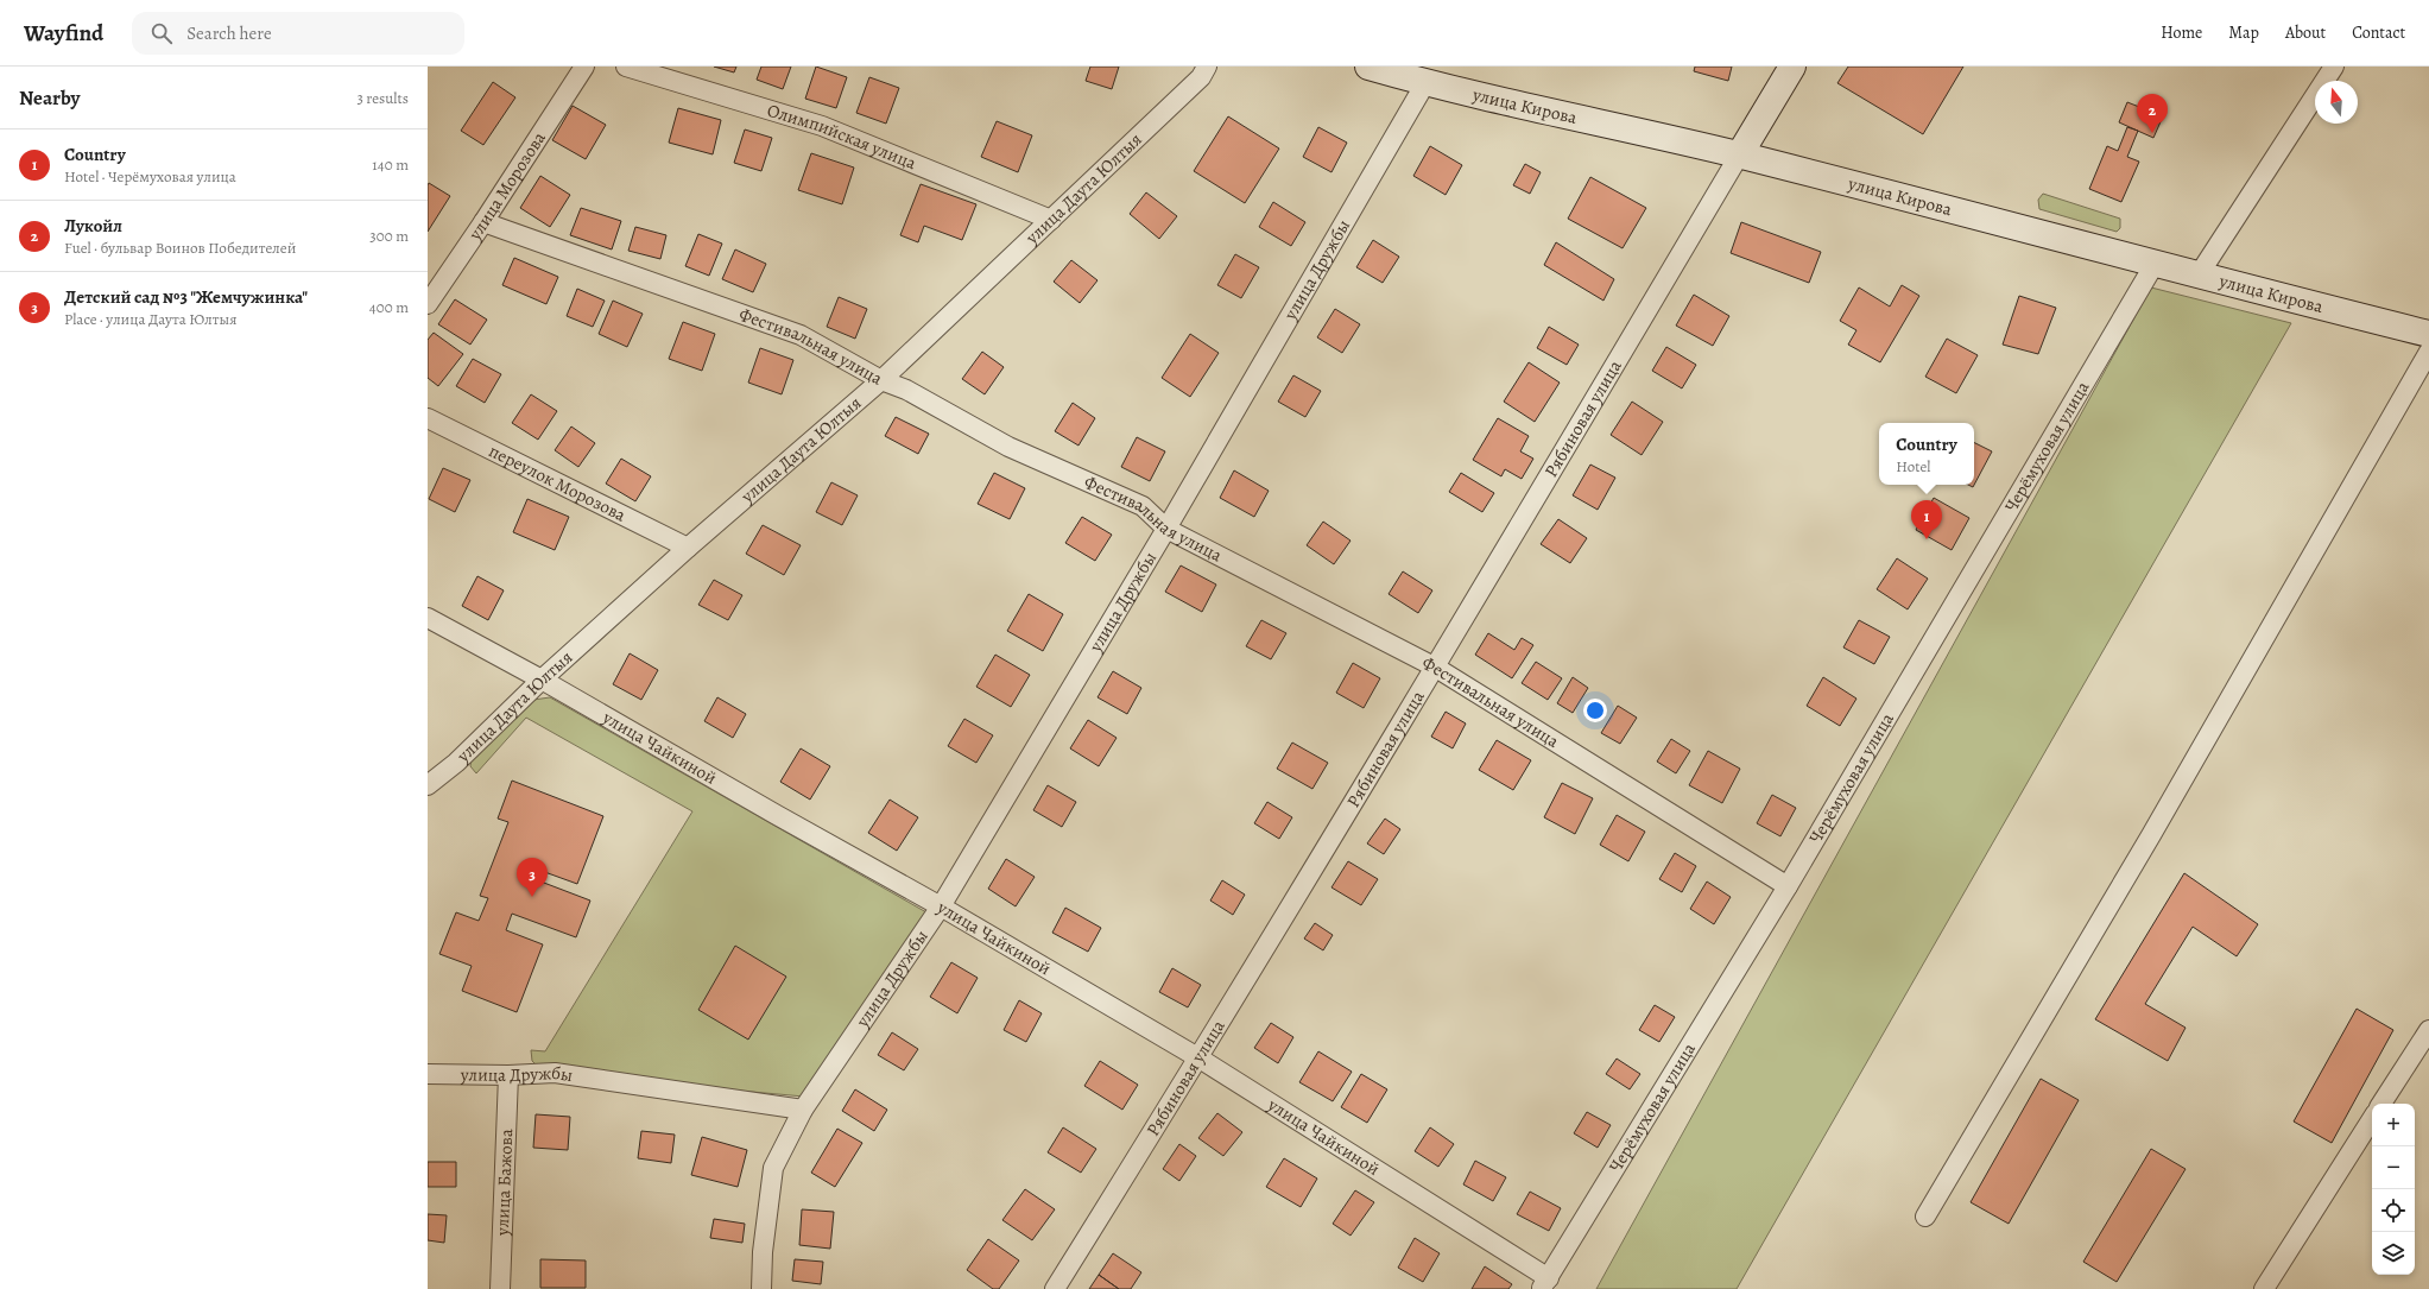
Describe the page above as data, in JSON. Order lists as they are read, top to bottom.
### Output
{
  "streets": {
    "main road": ["улица Кирова"],
    "street": [
      "Олимпийская улица",
      "улица Морозова",
      "улица Даута Юлтыя",
      "улица Дружбы",
      "Фестивальная улица",
      "Рябиновая улица",
      "Черёмуховая улица",
      "переулок Морозова",
      "улица Чайкиной",
      "улица Бажова"
    ]
  },
  "crossings": [
    ["улица Кирова", "улица Дружбы"],
    ["улица Кирова", "Рябиновая улица"],
    ["улица Кирова", "Черёмуховая улица"],
    ["Олимпийская улица", "улица Даута Юлтыя"],
    ["улица Морозова", "Фестивальная улица"],
    ["улица Даута Юлтыя", "Фестивальная улица"],
    ["улица Даута Юлтыя", "переулок Морозова"],
    ["улица Даута Юлтыя", "улица Чайкиной"],
    ["улица Дружбы", "Фестивальная улица"],
    ["улица Дружбы", "улица Чайкиной"],
    ["улица Дружбы", "улица Бажова"],
    ["Фестивальная улица", "Рябиновая улица"],
    ["Фестивальная улица", "Черёмуховая улица"],
    ["Рябиновая улица", "улица Чайкиной"],
    ["Черёмуховая улица", "улица Чайкиной"]
  ],
  "north": "top",
  "page": {
    "header": "Wayfind",
    "search": "Search here",
    "nav": [
      "Home",
      "Map",
      "About",
      "Contact"
    ],
    "heading": ["Nearby", "3 results"],
    "pins": ["2", "1", "3"],
    "list": [
      {
        "mark": "1",
        "name": "Country",
        "note": "Hotel · Черёмуховая улица",
        "value": "140 m"
      },
      {
        "mark": "2",
        "name": "Лукойл",
        "note": "Fuel · бульвар Воинов Победителей",
        "value": "300 m"
      },
      {
        "mark": "3",
        "name": "Детский сад №3 \"Жемчужинка\"",
        "note": "Place · улица Даута Юлтыя",
        "value": "400 m"
      }
    ],
    "popup": ["Country", "Hotel"],
    "map_buttons": ["+", "−"]
  }
}
